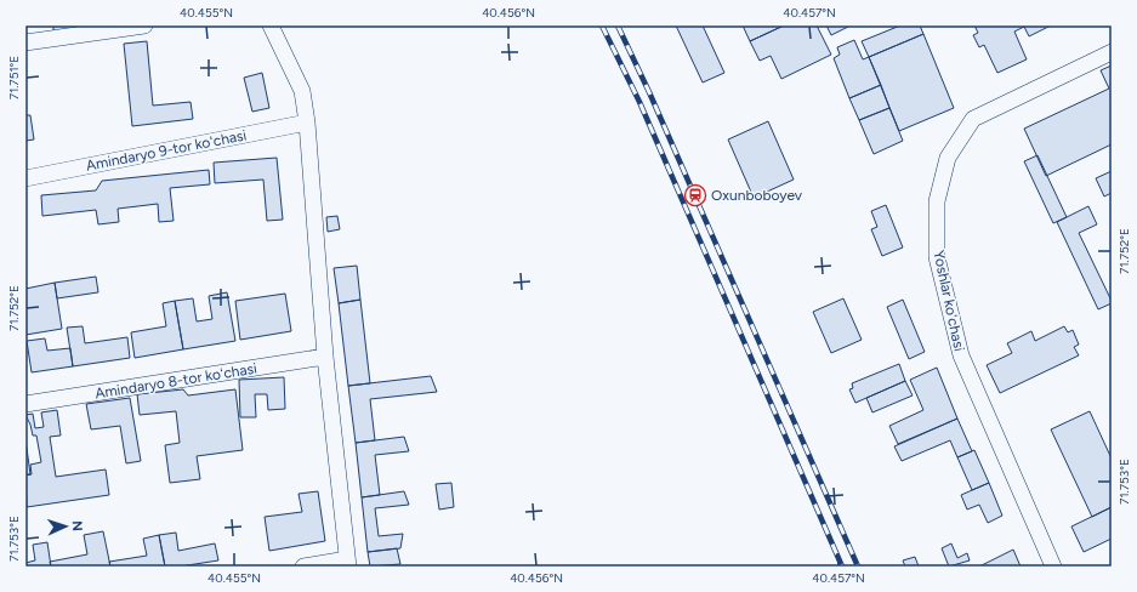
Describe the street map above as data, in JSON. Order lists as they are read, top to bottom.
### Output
{
  "streets": {
    "street": ["Amindaryo 9-tor koʻchasi", "Yoshlar koʻchasi", "Amindaryo 8-tor koʻchasi"]
  },
  "places": {
    "station": ["Oxunboboyev"]
  },
  "north": "right",
  "coordinates": [
    "40.455°N",
    "40.456°N",
    "40.457°N",
    "71.751°E",
    "71.752°E",
    "71.753°E"
  ]
}
